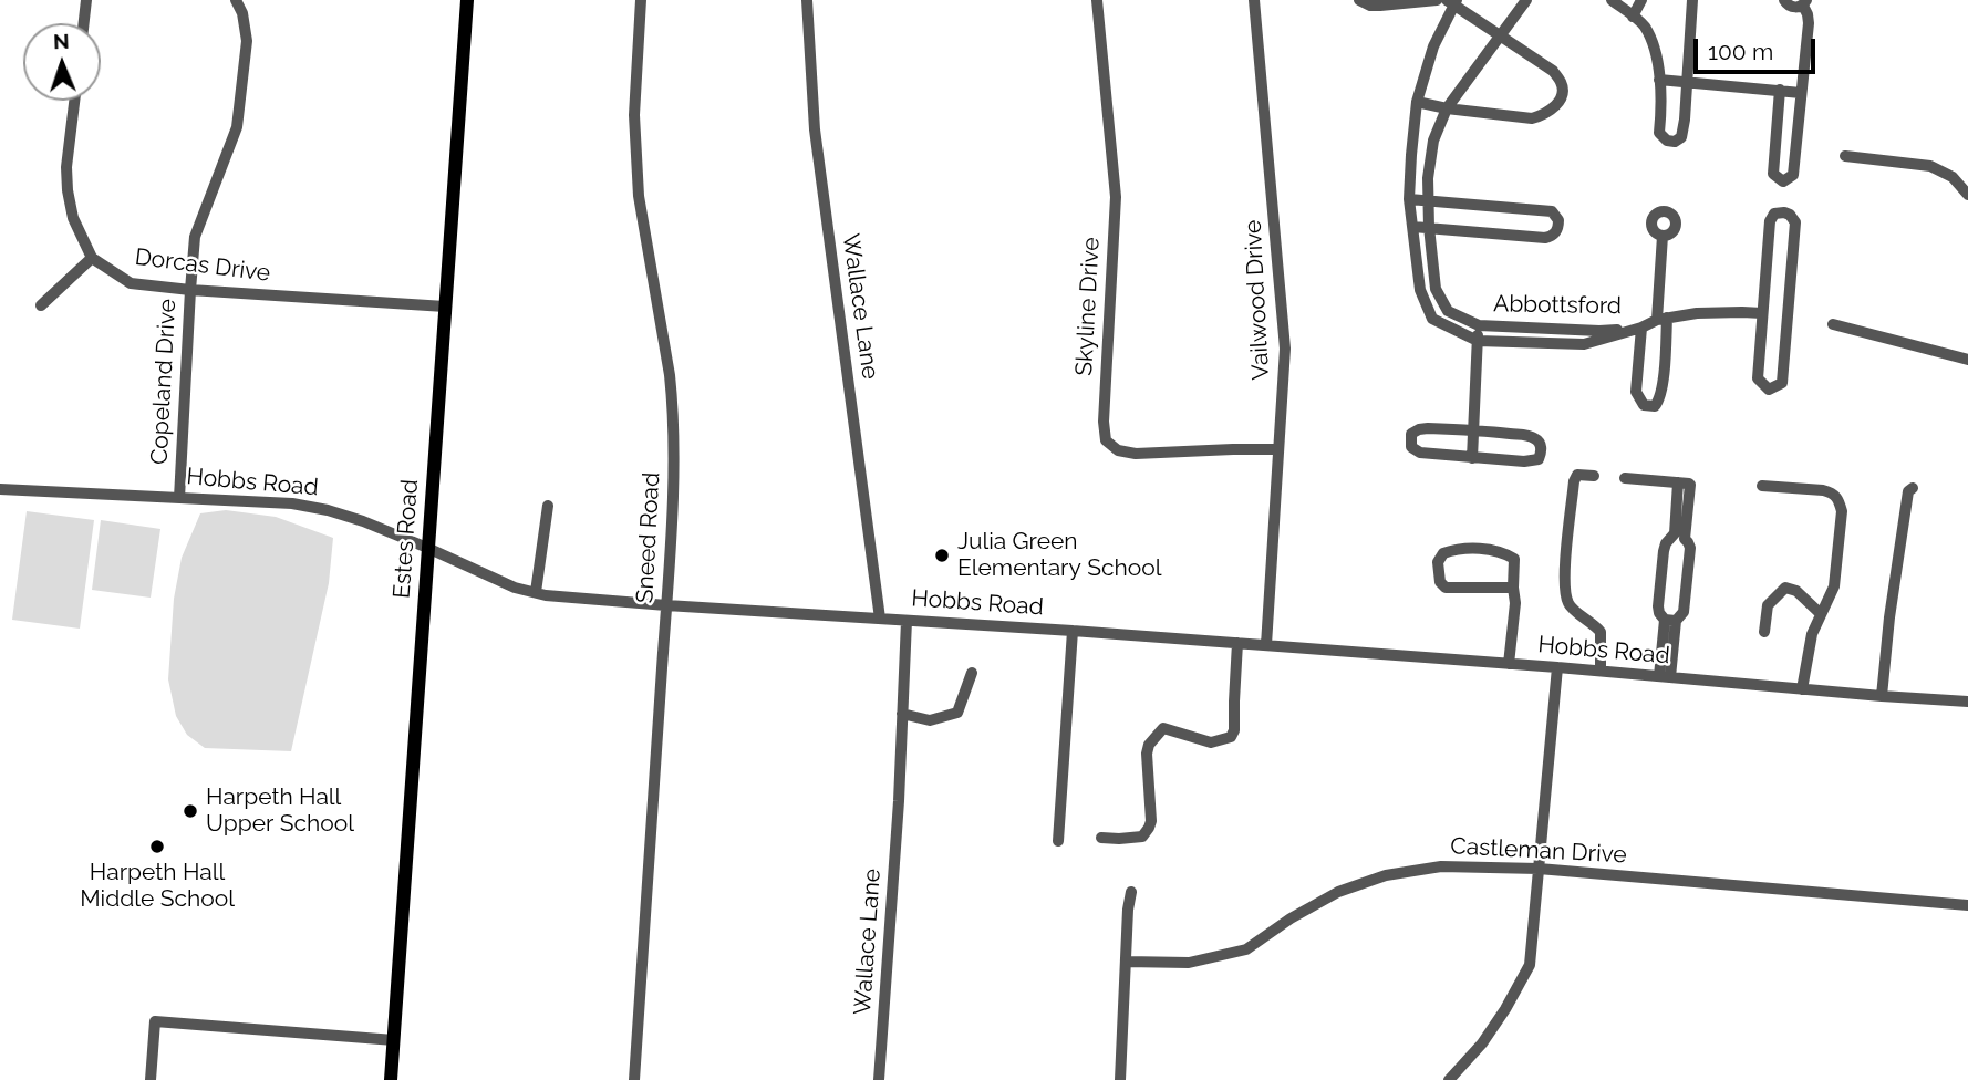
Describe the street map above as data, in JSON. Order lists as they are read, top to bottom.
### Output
{
  "streets": {
    "main road": ["Estes Road"],
    "street": [
      "Dorcas Drive",
      "Vailwood Drive",
      "Abbottsford",
      "Wallace Lane",
      "Skyline Drive",
      "Copeland Drive",
      "Hobbs Road",
      "Sneed Road",
      "Castleman Drive"
    ]
  },
  "crossings": [
    ["Dorcas Drive", "Copeland Drive"],
    ["Dorcas Drive", "Estes Road"],
    ["Vailwood Drive", "Skyline Drive"],
    ["Vailwood Drive", "Hobbs Road"],
    ["Wallace Lane", "Hobbs Road"],
    ["Copeland Drive", "Hobbs Road"],
    ["Hobbs Road", "Sneed Road"],
    ["Hobbs Road", "Estes Road"]
  ],
  "places": ["Julia Green Elementary School", "Harpeth Hall Upper School", "Harpeth Hall Middle School"],
  "scale_bar": "100 m",
  "north": "top"
}
